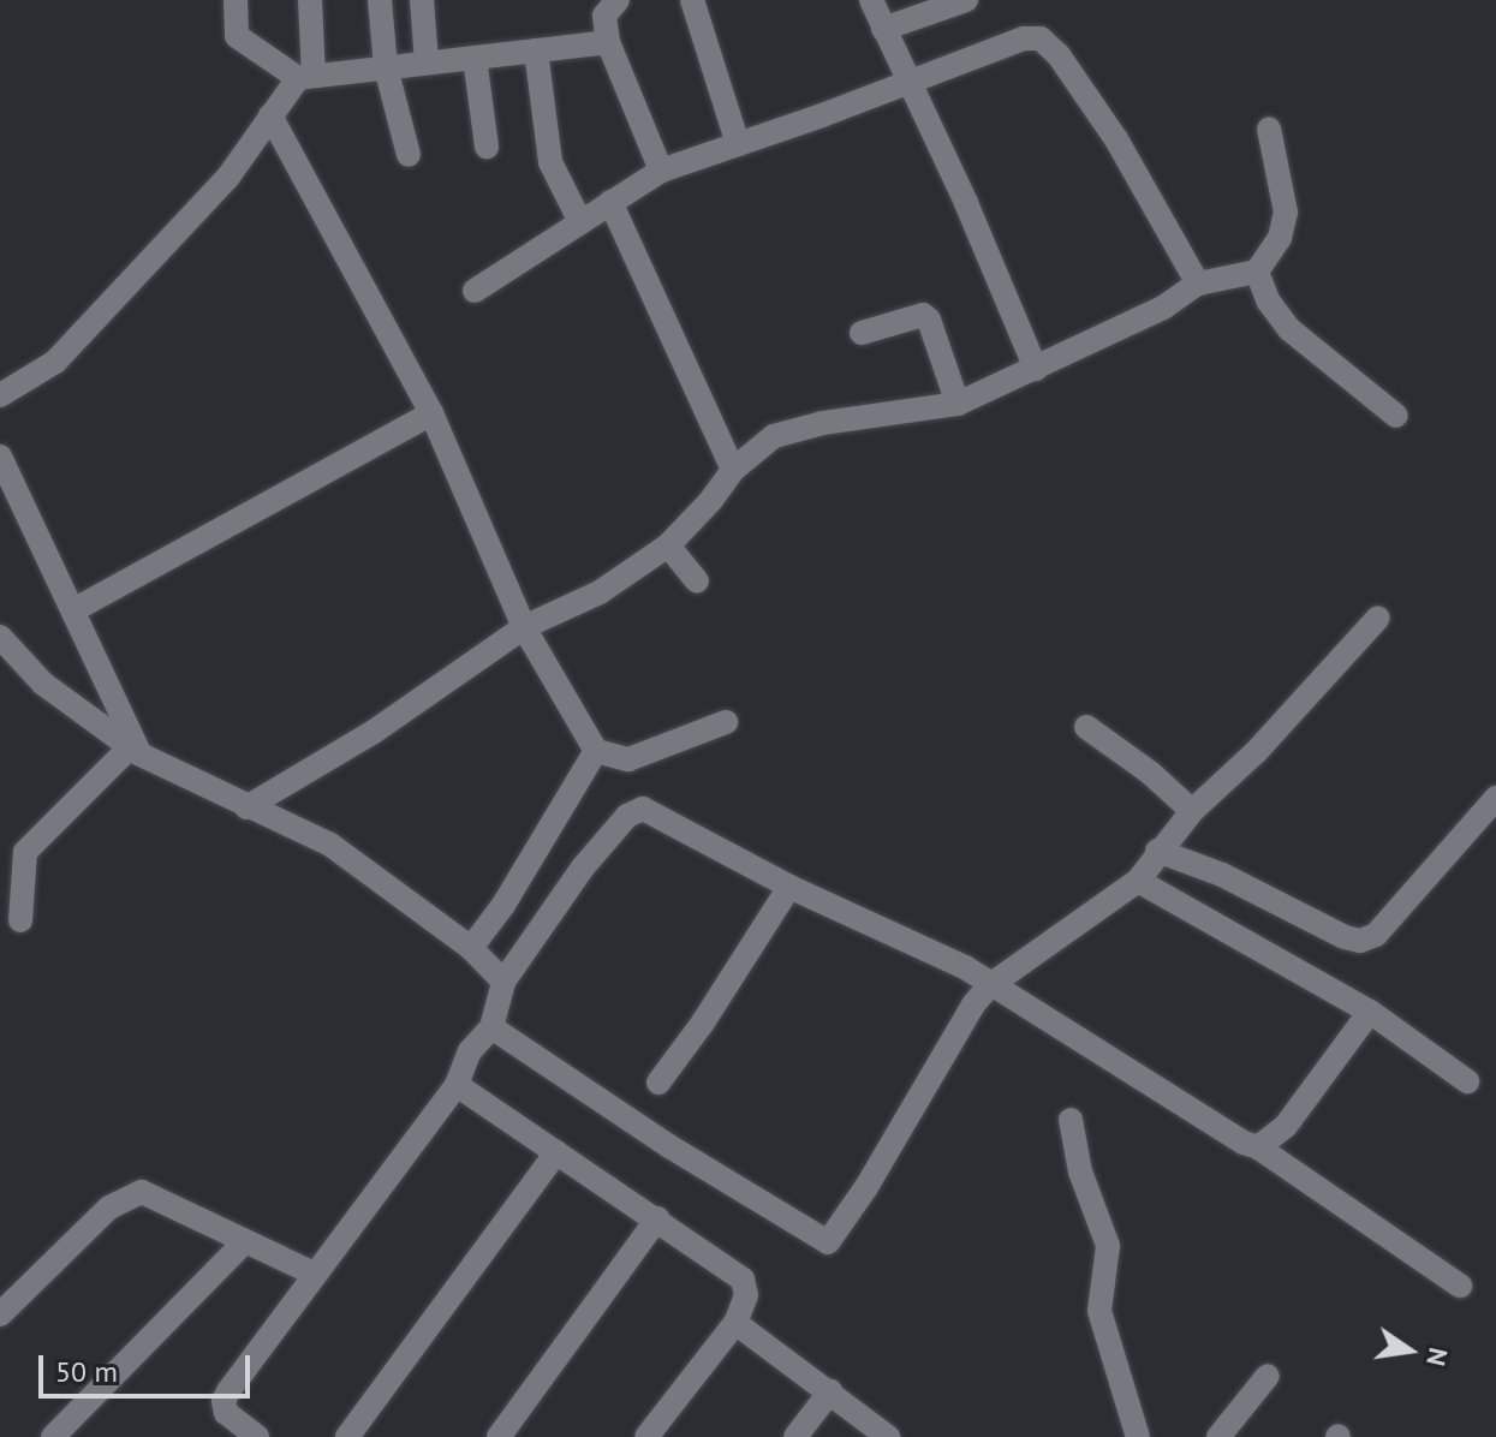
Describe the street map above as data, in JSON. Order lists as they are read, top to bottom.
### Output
{
  "scale_bar": "50 m",
  "north": "right"
}
